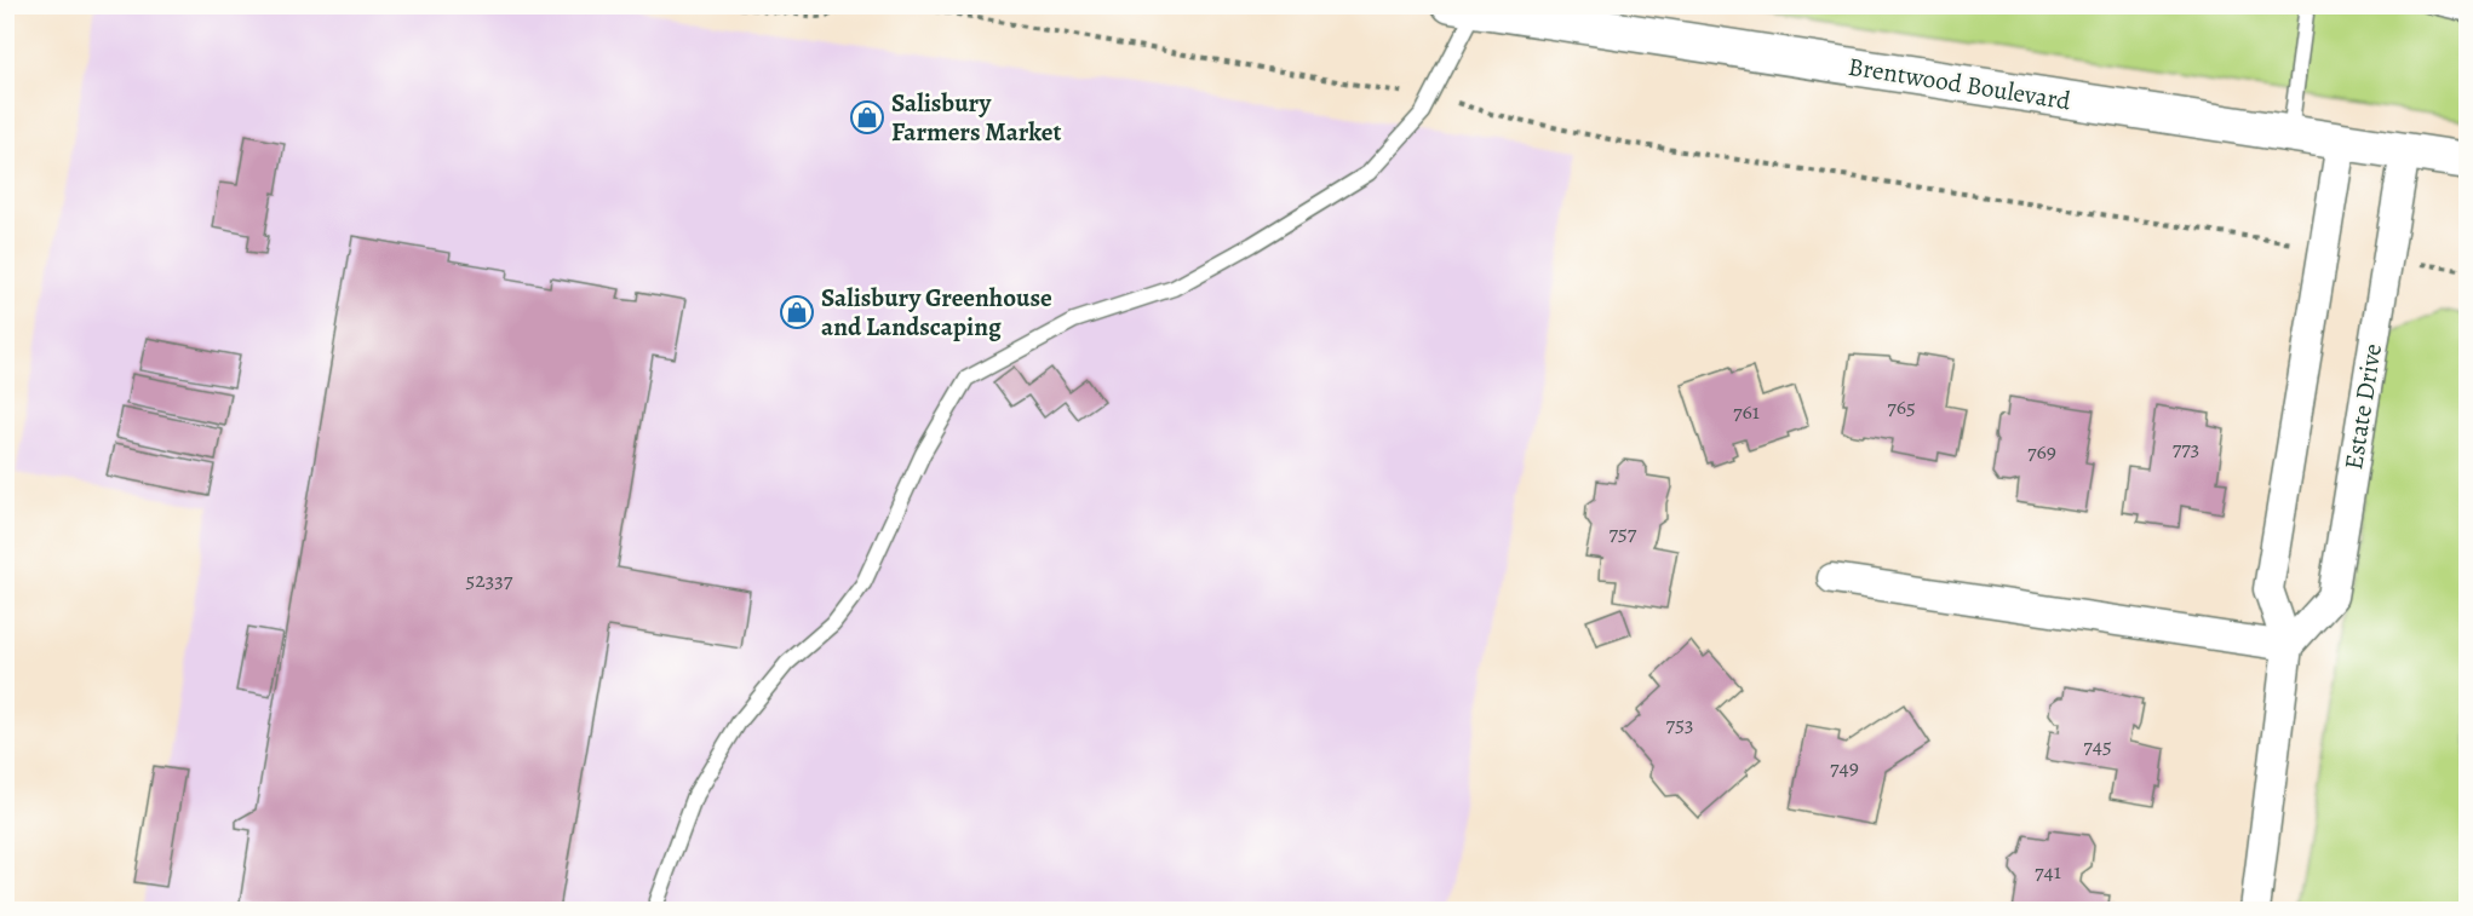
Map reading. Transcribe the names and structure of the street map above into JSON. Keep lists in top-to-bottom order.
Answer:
{
  "streets": {
    "street": ["Brentwood Boulevard", "Estate Drive"]
  },
  "crossings": [
    ["Brentwood Boulevard", "Estate Drive"]
  ],
  "places": {
    "shop": ["Salisbury Farmers Market", "Salisbury Greenhouse and Landscaping"]
  },
  "house_numbers": [
    "765",
    "761",
    "773",
    "769",
    "757",
    "52337",
    "753",
    "745",
    "749",
    "741"
  ]
}
